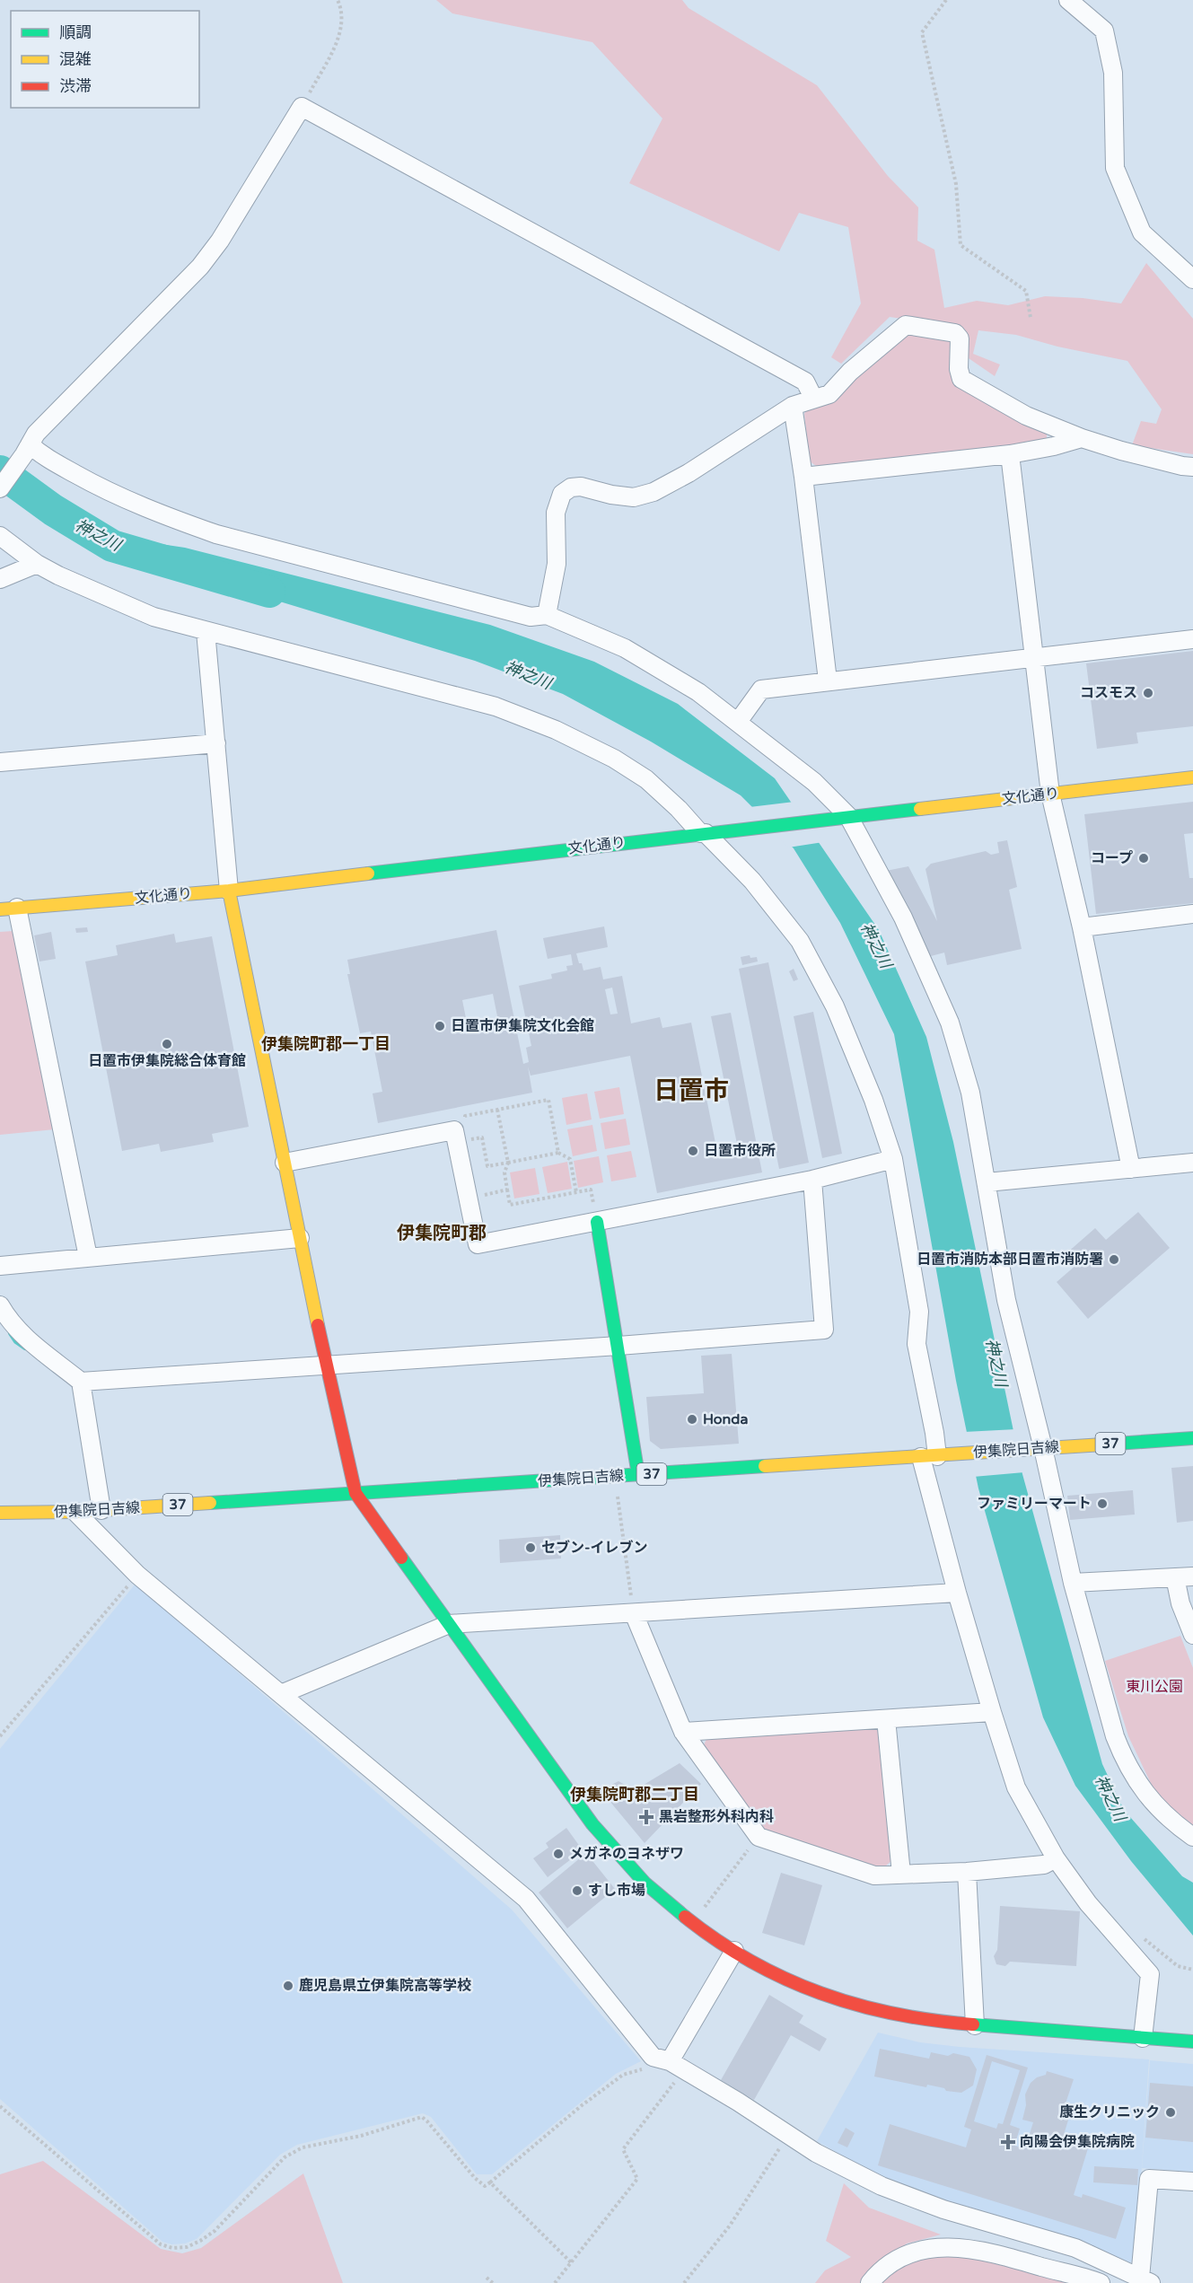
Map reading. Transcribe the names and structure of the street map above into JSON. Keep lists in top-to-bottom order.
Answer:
{
  "streets": {
    "street": ["文化通り", "37", "伊集院日吉線"]
  },
  "districts": [
    "伊集院町郡一丁目",
    "日置市",
    "伊集院町郡",
    "伊集院町郡二丁目"
  ],
  "water": ["神之川"],
  "parks": ["東川公園"],
  "places": {
    "other": [
      "コスモス",
      "コープ",
      "日置市伊集院文化会館",
      "日置市伊集院総合体育館",
      "日置市役所",
      "日置市消防本部日置市消防署",
      "Honda",
      "ファミリーマート",
      "セブン-イレブン",
      "メガネのヨネザワ",
      "すし市場",
      "鹿児島県立伊集院高等学校",
      "康⽣クリニック"
    ],
    "health": ["黒岩整形外科内科", "向陽会伊集院病院"]
  },
  "legend": ["順調", "混雑", "渋滞"]
}
